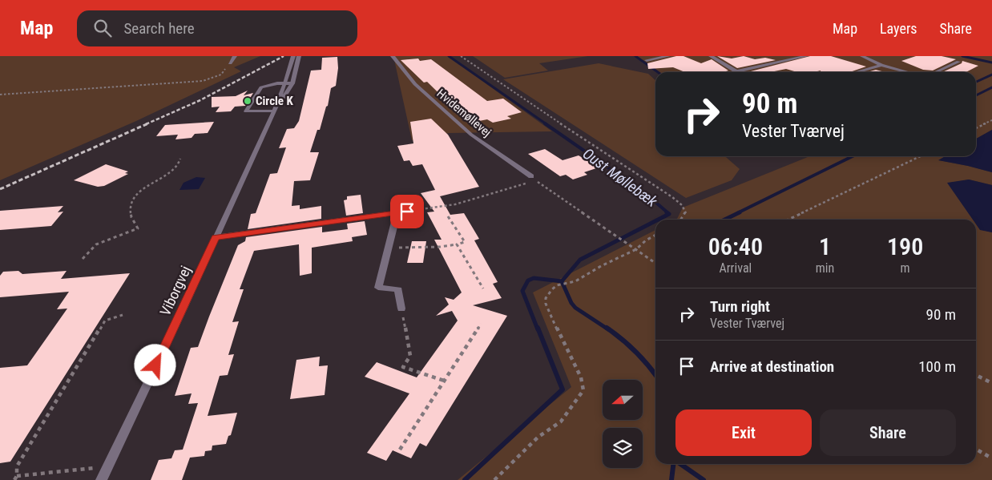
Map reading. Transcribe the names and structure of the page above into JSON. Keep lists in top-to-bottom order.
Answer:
{
  "streets": {
    "street": ["Hvidemøllevej", "Viborgvej"]
  },
  "water": ["Oust Møllebæk"],
  "places": ["Circle K"],
  "north": "left",
  "page": {
    "header": "Map",
    "search": "Search here",
    "nav": ["Map", "Layers", "Share"],
    "turn": ["90 m", "Vester Tværvej"],
    "eta": [
      "06:40",
      "Arrival",
      "1",
      "min",
      "190",
      "m"
    ],
    "list": [
      {
        "name": "Turn right",
        "note": "Vester Tværvej",
        "value": "90 m"
      },
      {
        "name": "Arrive at destination",
        "value": "100 m"
      }
    ],
    "buttons": ["Exit", "Share"]
  }
}
